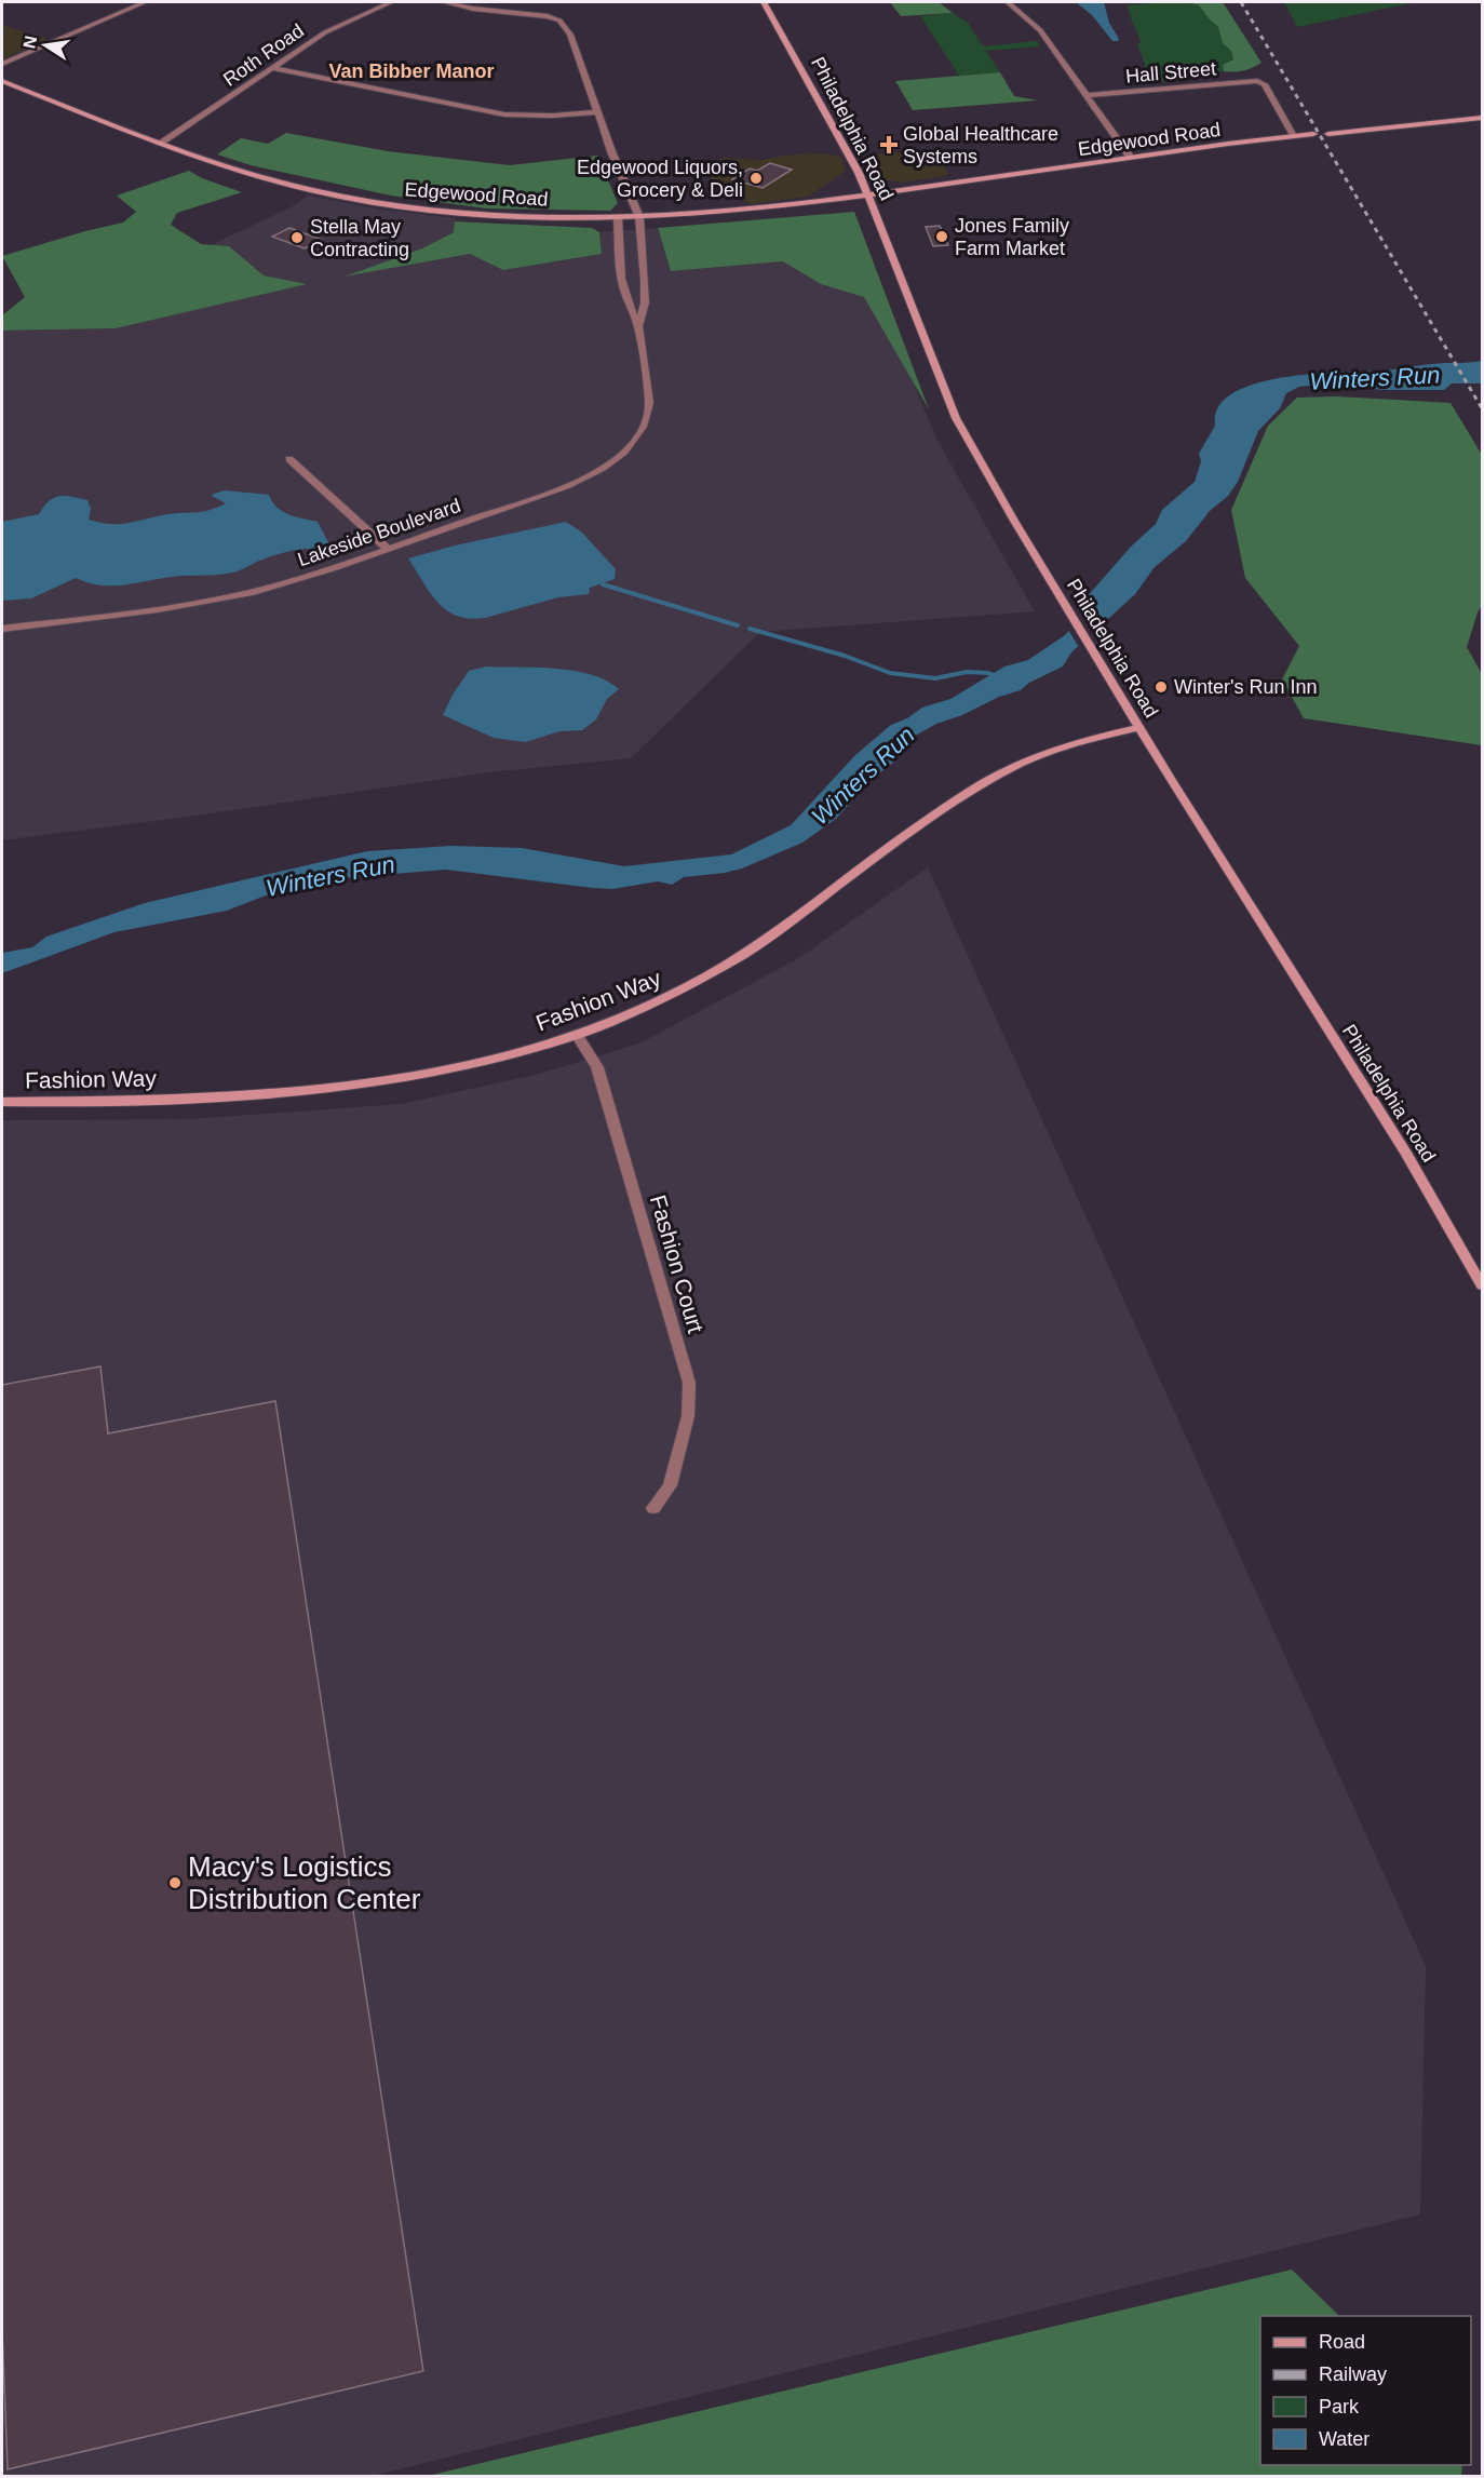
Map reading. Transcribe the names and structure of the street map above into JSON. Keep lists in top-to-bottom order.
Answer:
{
  "streets": {
    "street": [
      "Roth Road",
      "Hall Street",
      "Philadelphia Road",
      "Edgewood Road",
      "Lakeside Boulevard",
      "Fashion Way",
      "Fashion Court"
    ]
  },
  "crossings": [
    ["Roth Road", "Edgewood Road"],
    ["Hall Street", "Edgewood Road"],
    ["Philadelphia Road", "Edgewood Road"],
    ["Philadelphia Road", "Fashion Way"],
    ["Edgewood Road", "Lakeside Boulevard"],
    ["Fashion Way", "Fashion Court"]
  ],
  "districts": ["Van Bibber Manor"],
  "water": ["Winters Run"],
  "places": {
    "health": ["Global Healthcare Systems"],
    "other": [
      "Edgewood Liquors, Grocery & Deli",
      "Jones Family Farm Market",
      "Stella May Contracting",
      "Winter's Run Inn",
      "Macy's Logistics Distribution Center"
    ]
  },
  "legend": [
    "Road",
    "Railway",
    "Park",
    "Water"
  ],
  "north": "left"
}
